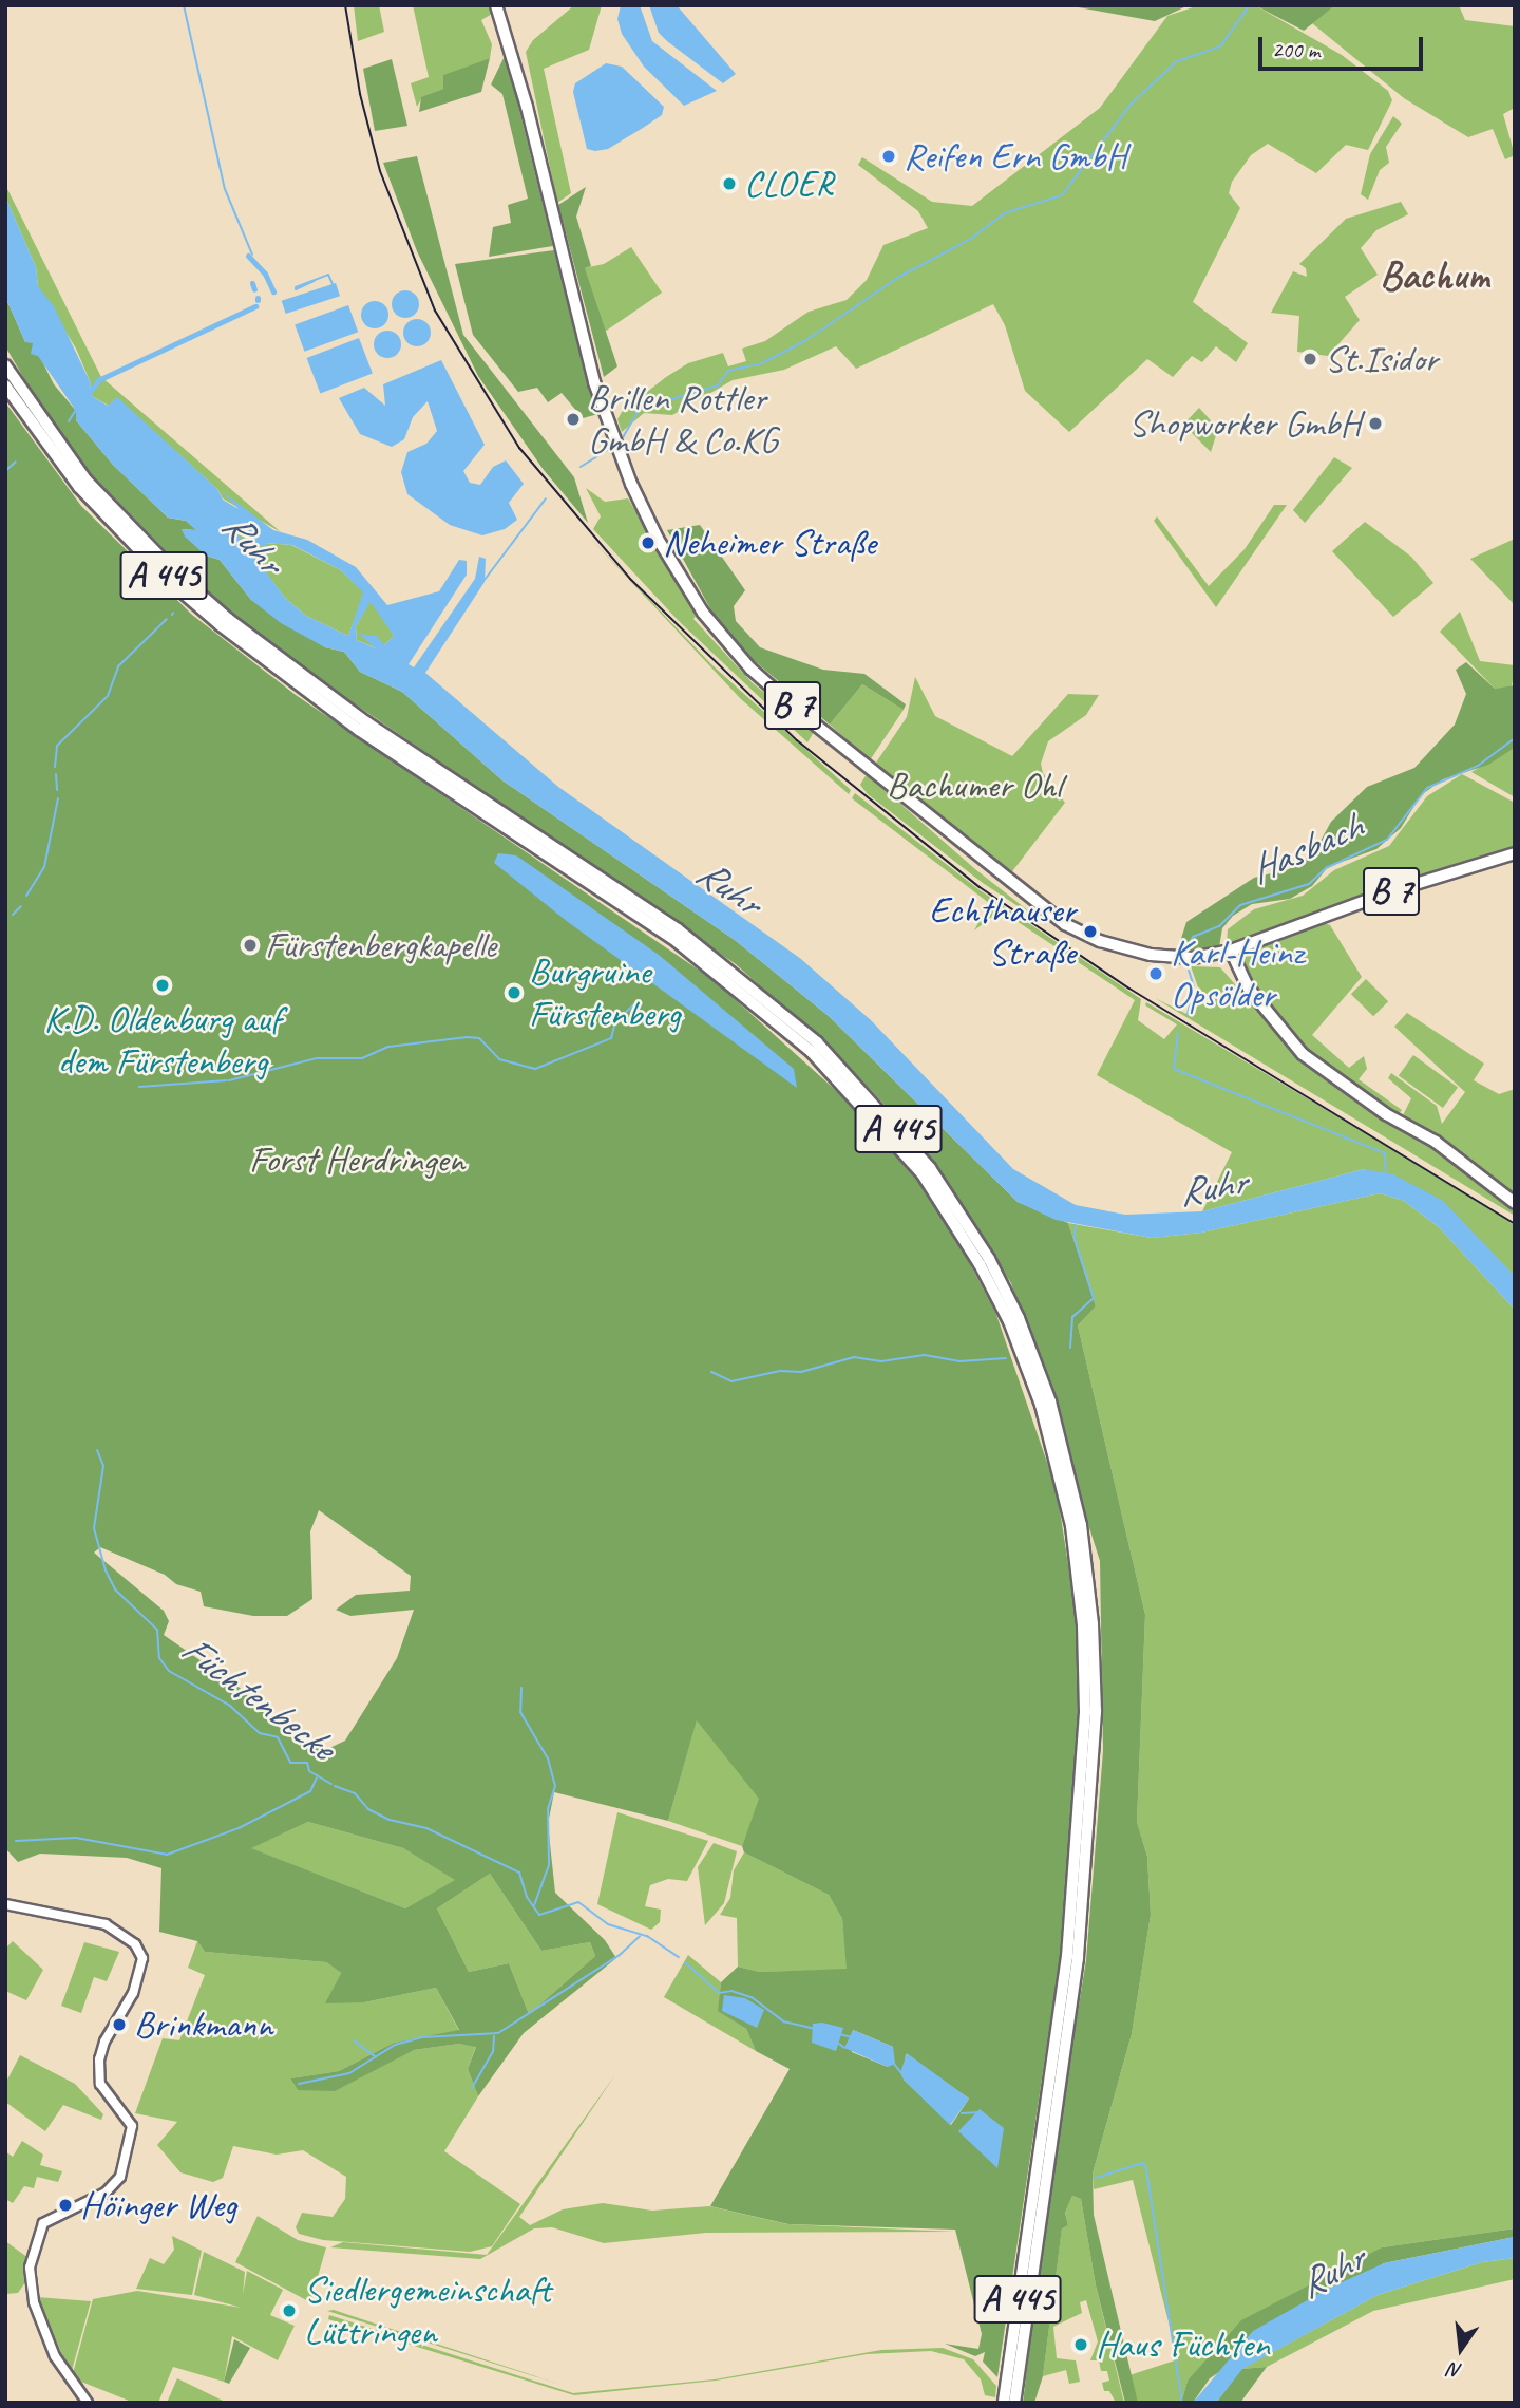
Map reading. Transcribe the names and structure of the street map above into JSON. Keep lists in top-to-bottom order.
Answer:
{
  "streets": {
    "highway": ["A 445"],
    "main road": ["B 7"]
  },
  "districts": ["Bachum"],
  "water": ["Ruhr", "Hasbach", "Füchtenbecke"],
  "parks": ["Bachumer Ohl", "Forst Herdringen"],
  "places": [
    "Reifen Ern GmbH",
    "CLOER",
    "St.Isidor",
    "Brillen Rottler GmbH & Co.KG",
    "Shopworker GmbH",
    "Neheimer Straße",
    "Echthauser Straße",
    "Fürstenbergkapelle",
    "Karl-Heinz Opsölder",
    "K.D. Oldenburg auf dem Fürstenberg",
    "Burgruine Fürstenberg",
    "Brinkmann",
    "Höinger Weg",
    "Siedlergemeinschaft Lüttringen",
    "Haus Füchten"
  ],
  "scale_bar": "200 m",
  "north": "bottom"
}
